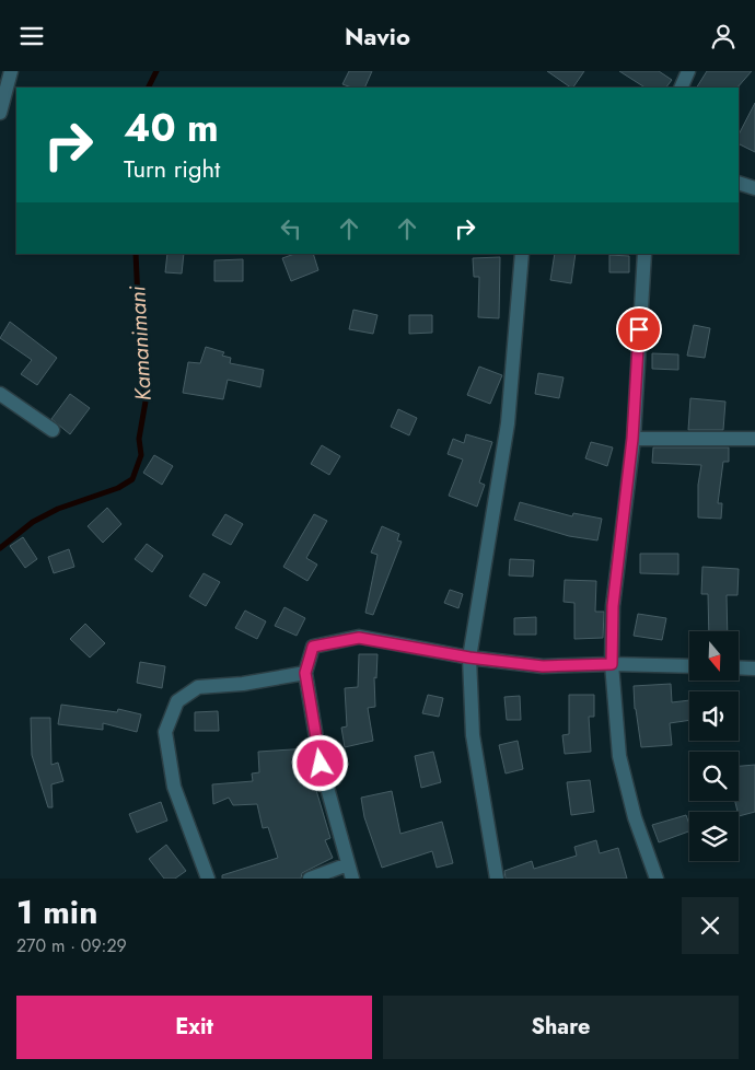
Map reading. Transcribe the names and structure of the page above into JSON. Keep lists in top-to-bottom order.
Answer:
{
  "water": ["Kamanimani"],
  "north": "bottom",
  "page": {
    "header": "Navio",
    "turn": ["40 m", "Turn right"],
    "heading": ["1 min", "270 m · 09:29"],
    "buttons": ["Exit", "Share"]
  }
}
